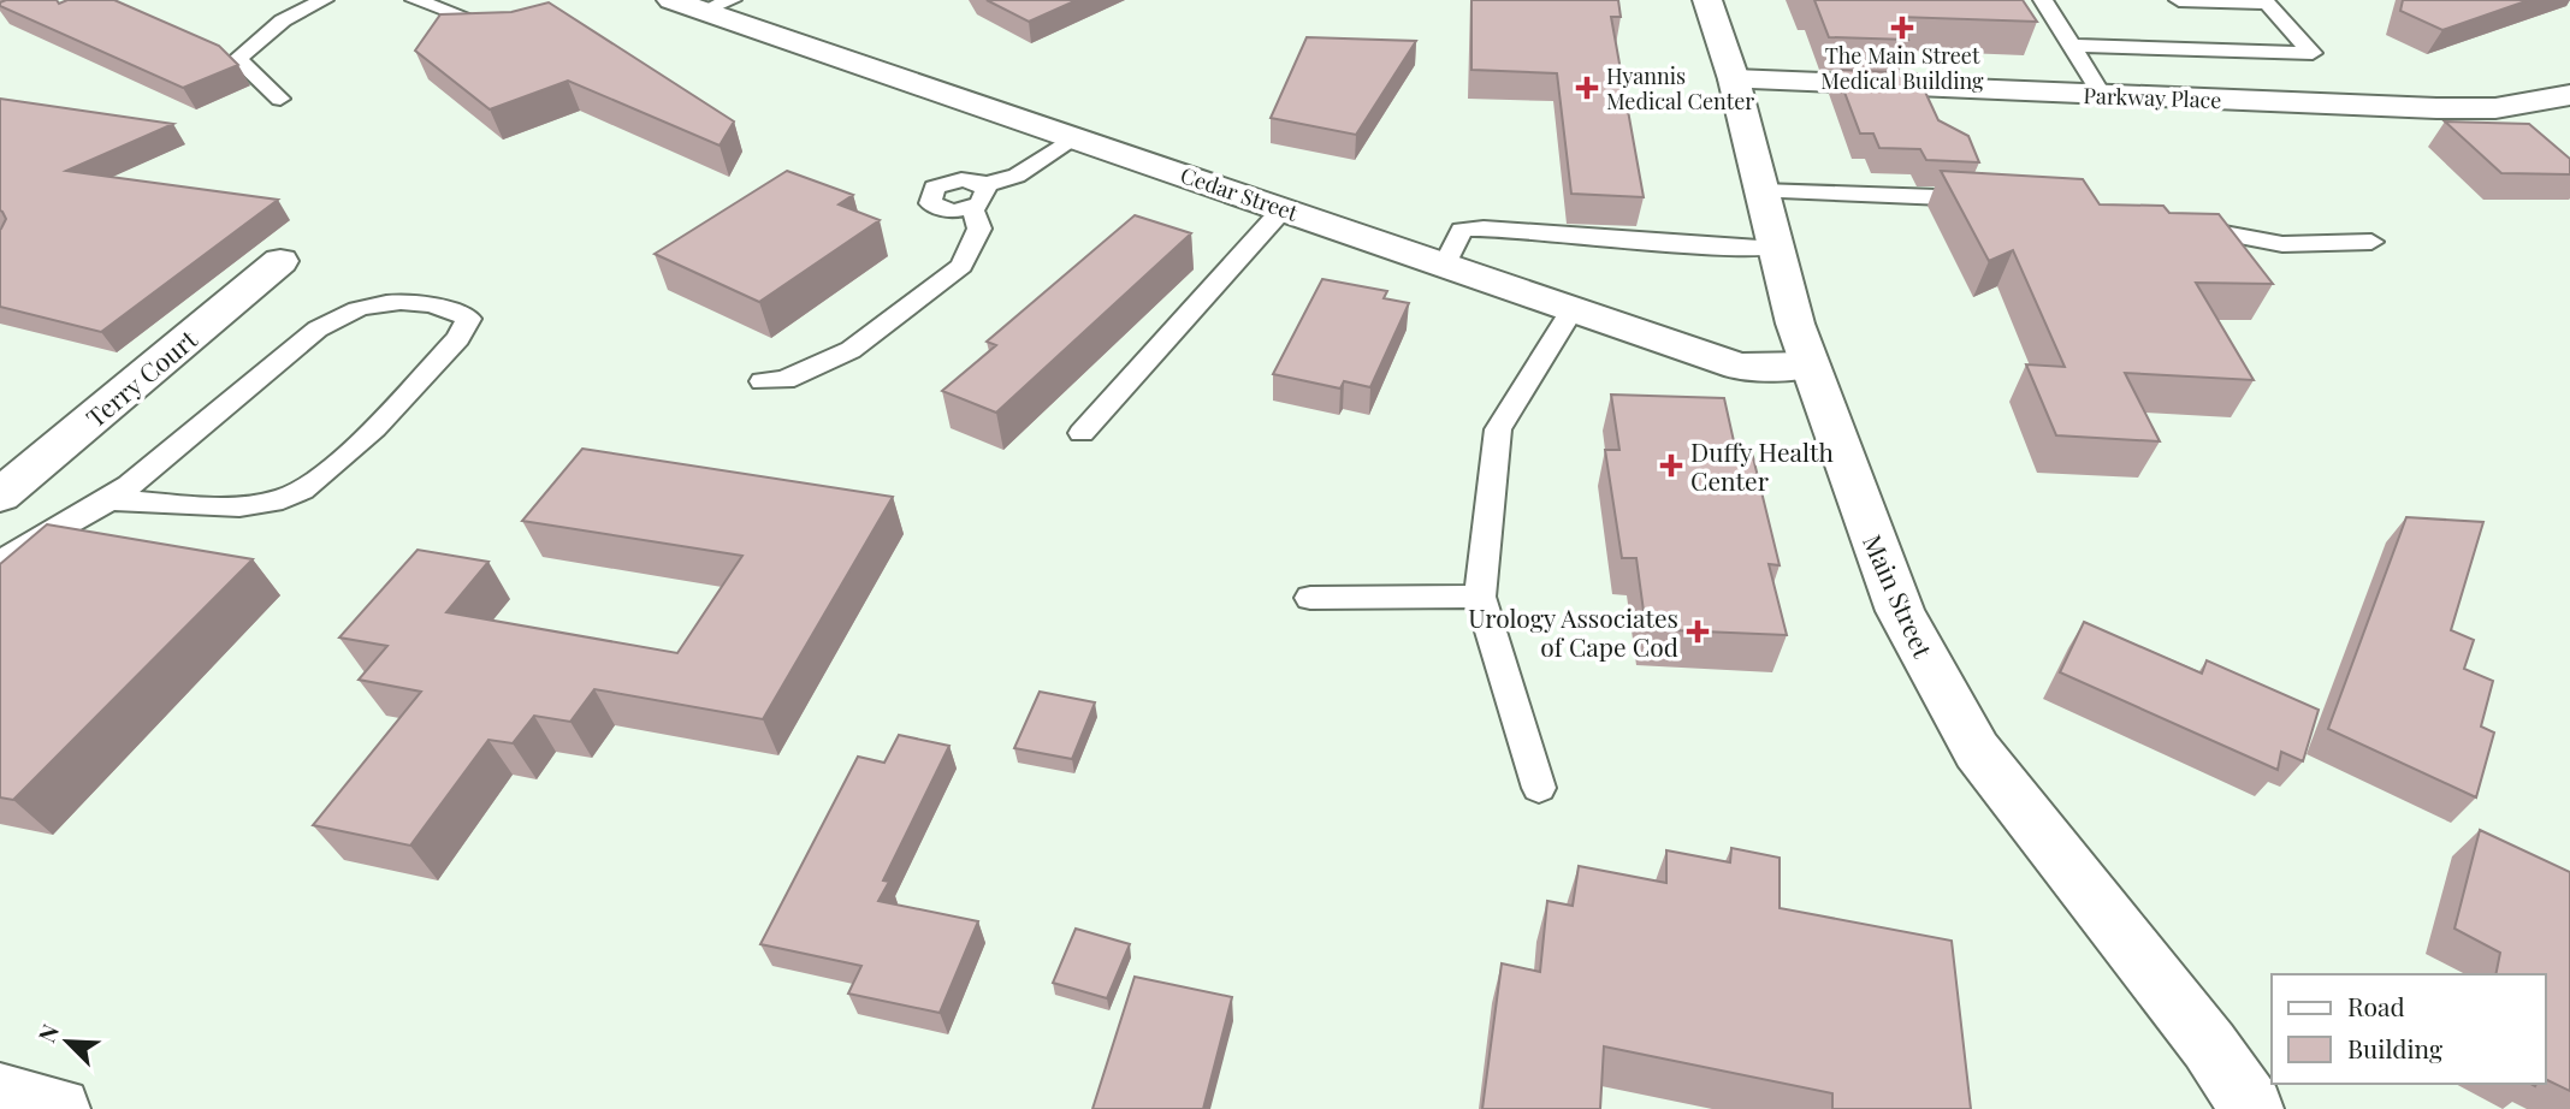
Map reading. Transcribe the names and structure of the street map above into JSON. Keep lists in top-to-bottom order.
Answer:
{
  "streets": {
    "street": [
      "Parkway Place",
      "Cedar Street",
      "Terry Court",
      "Main Street"
    ]
  },
  "crossings": [
    ["Parkway Place", "Main Street"],
    ["Cedar Street", "Main Street"]
  ],
  "places": {
    "health": [
      "The Main Street Medical Building",
      "Hyannis Medical Center",
      "Duffy Health Center",
      "Urology Associates of Cape Cod"
    ]
  },
  "legend": ["Road", "Building"],
  "north": "top left"
}
